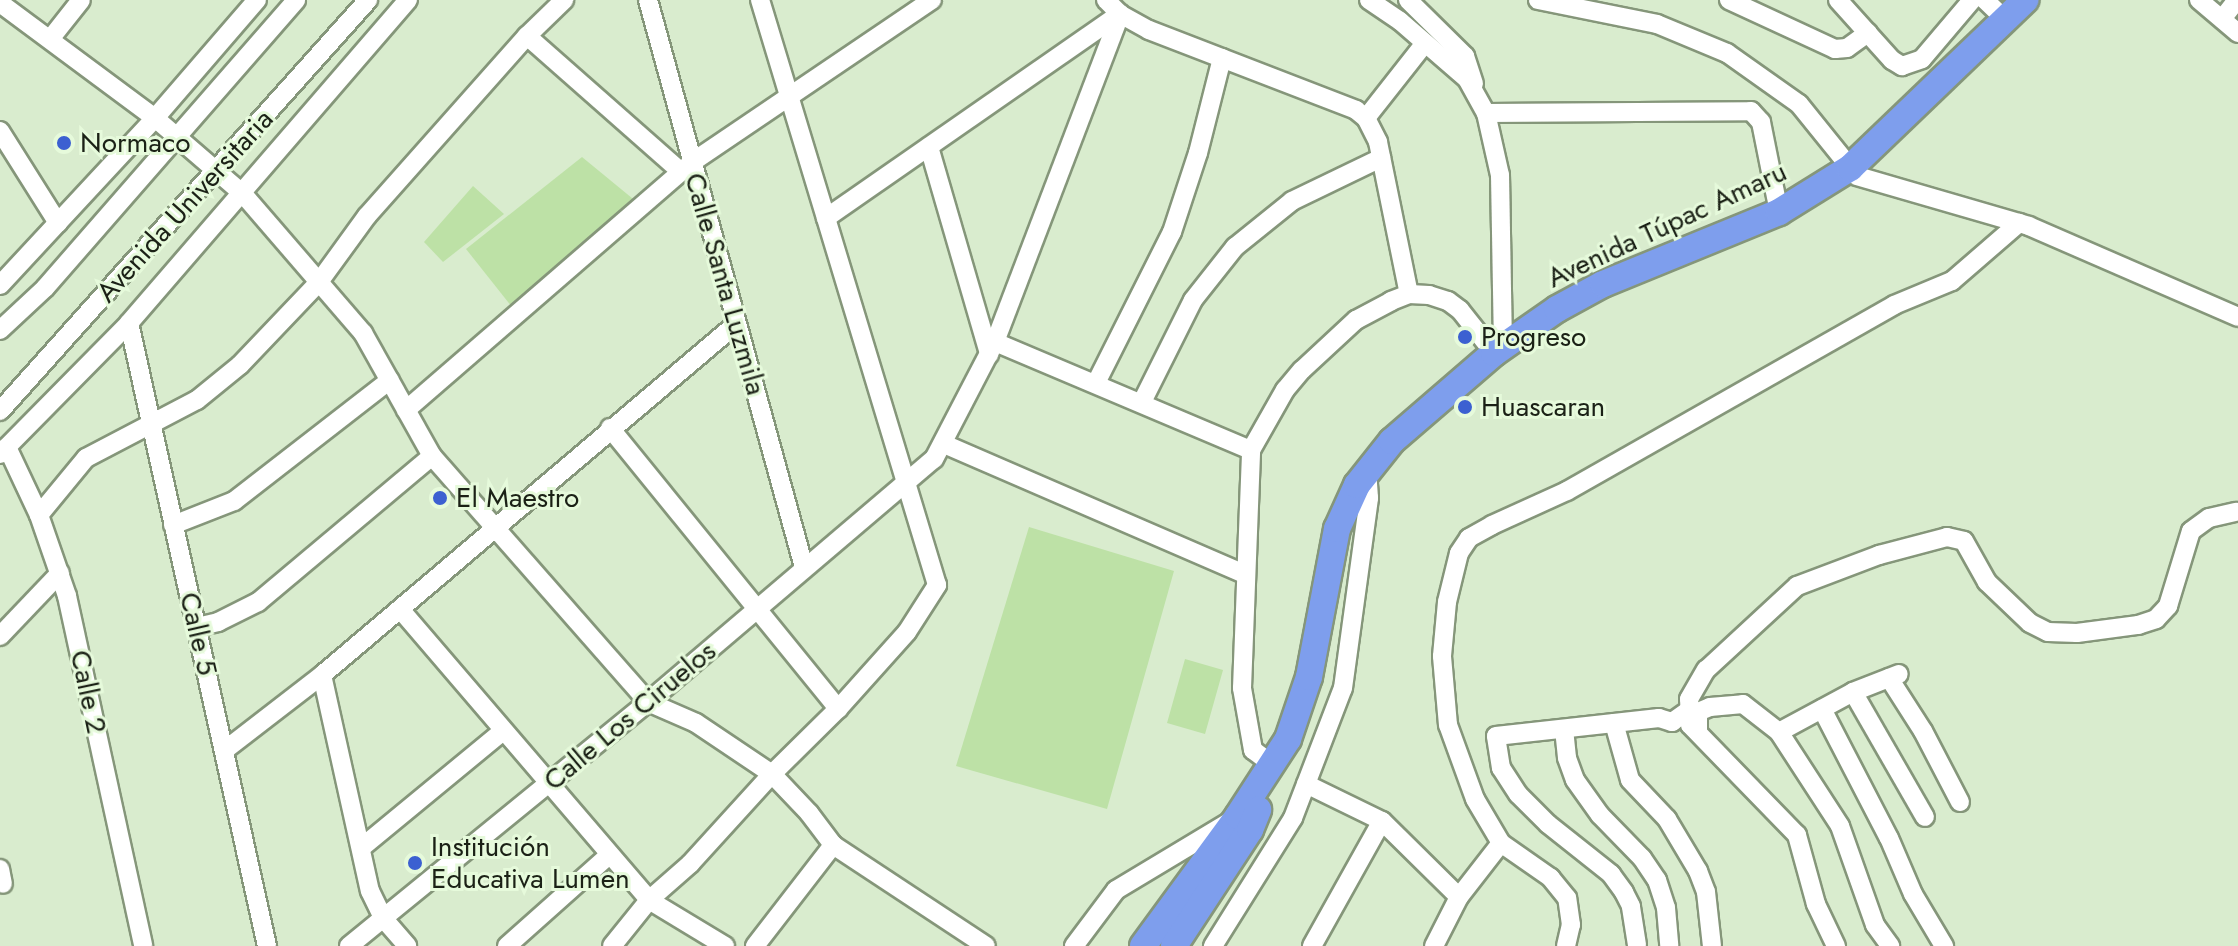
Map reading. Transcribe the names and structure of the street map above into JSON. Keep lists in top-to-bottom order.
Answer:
{
  "streets": {
    "highway": ["Avenida Túpac Amaru"],
    "street": [
      "Avenida Universitaria",
      "Calle Santa Luzmila",
      "Calle 5",
      "Calle 2",
      "Calle Los Ciruelos"
    ]
  },
  "crossings": [
    ["Calle Santa Luzmila", "Calle Los Ciruelos"]
  ],
  "places": [
    "Normaco",
    "Progreso",
    "Huascaran",
    "El Maestro",
    "Institución Educativa Lumen"
  ]
}
